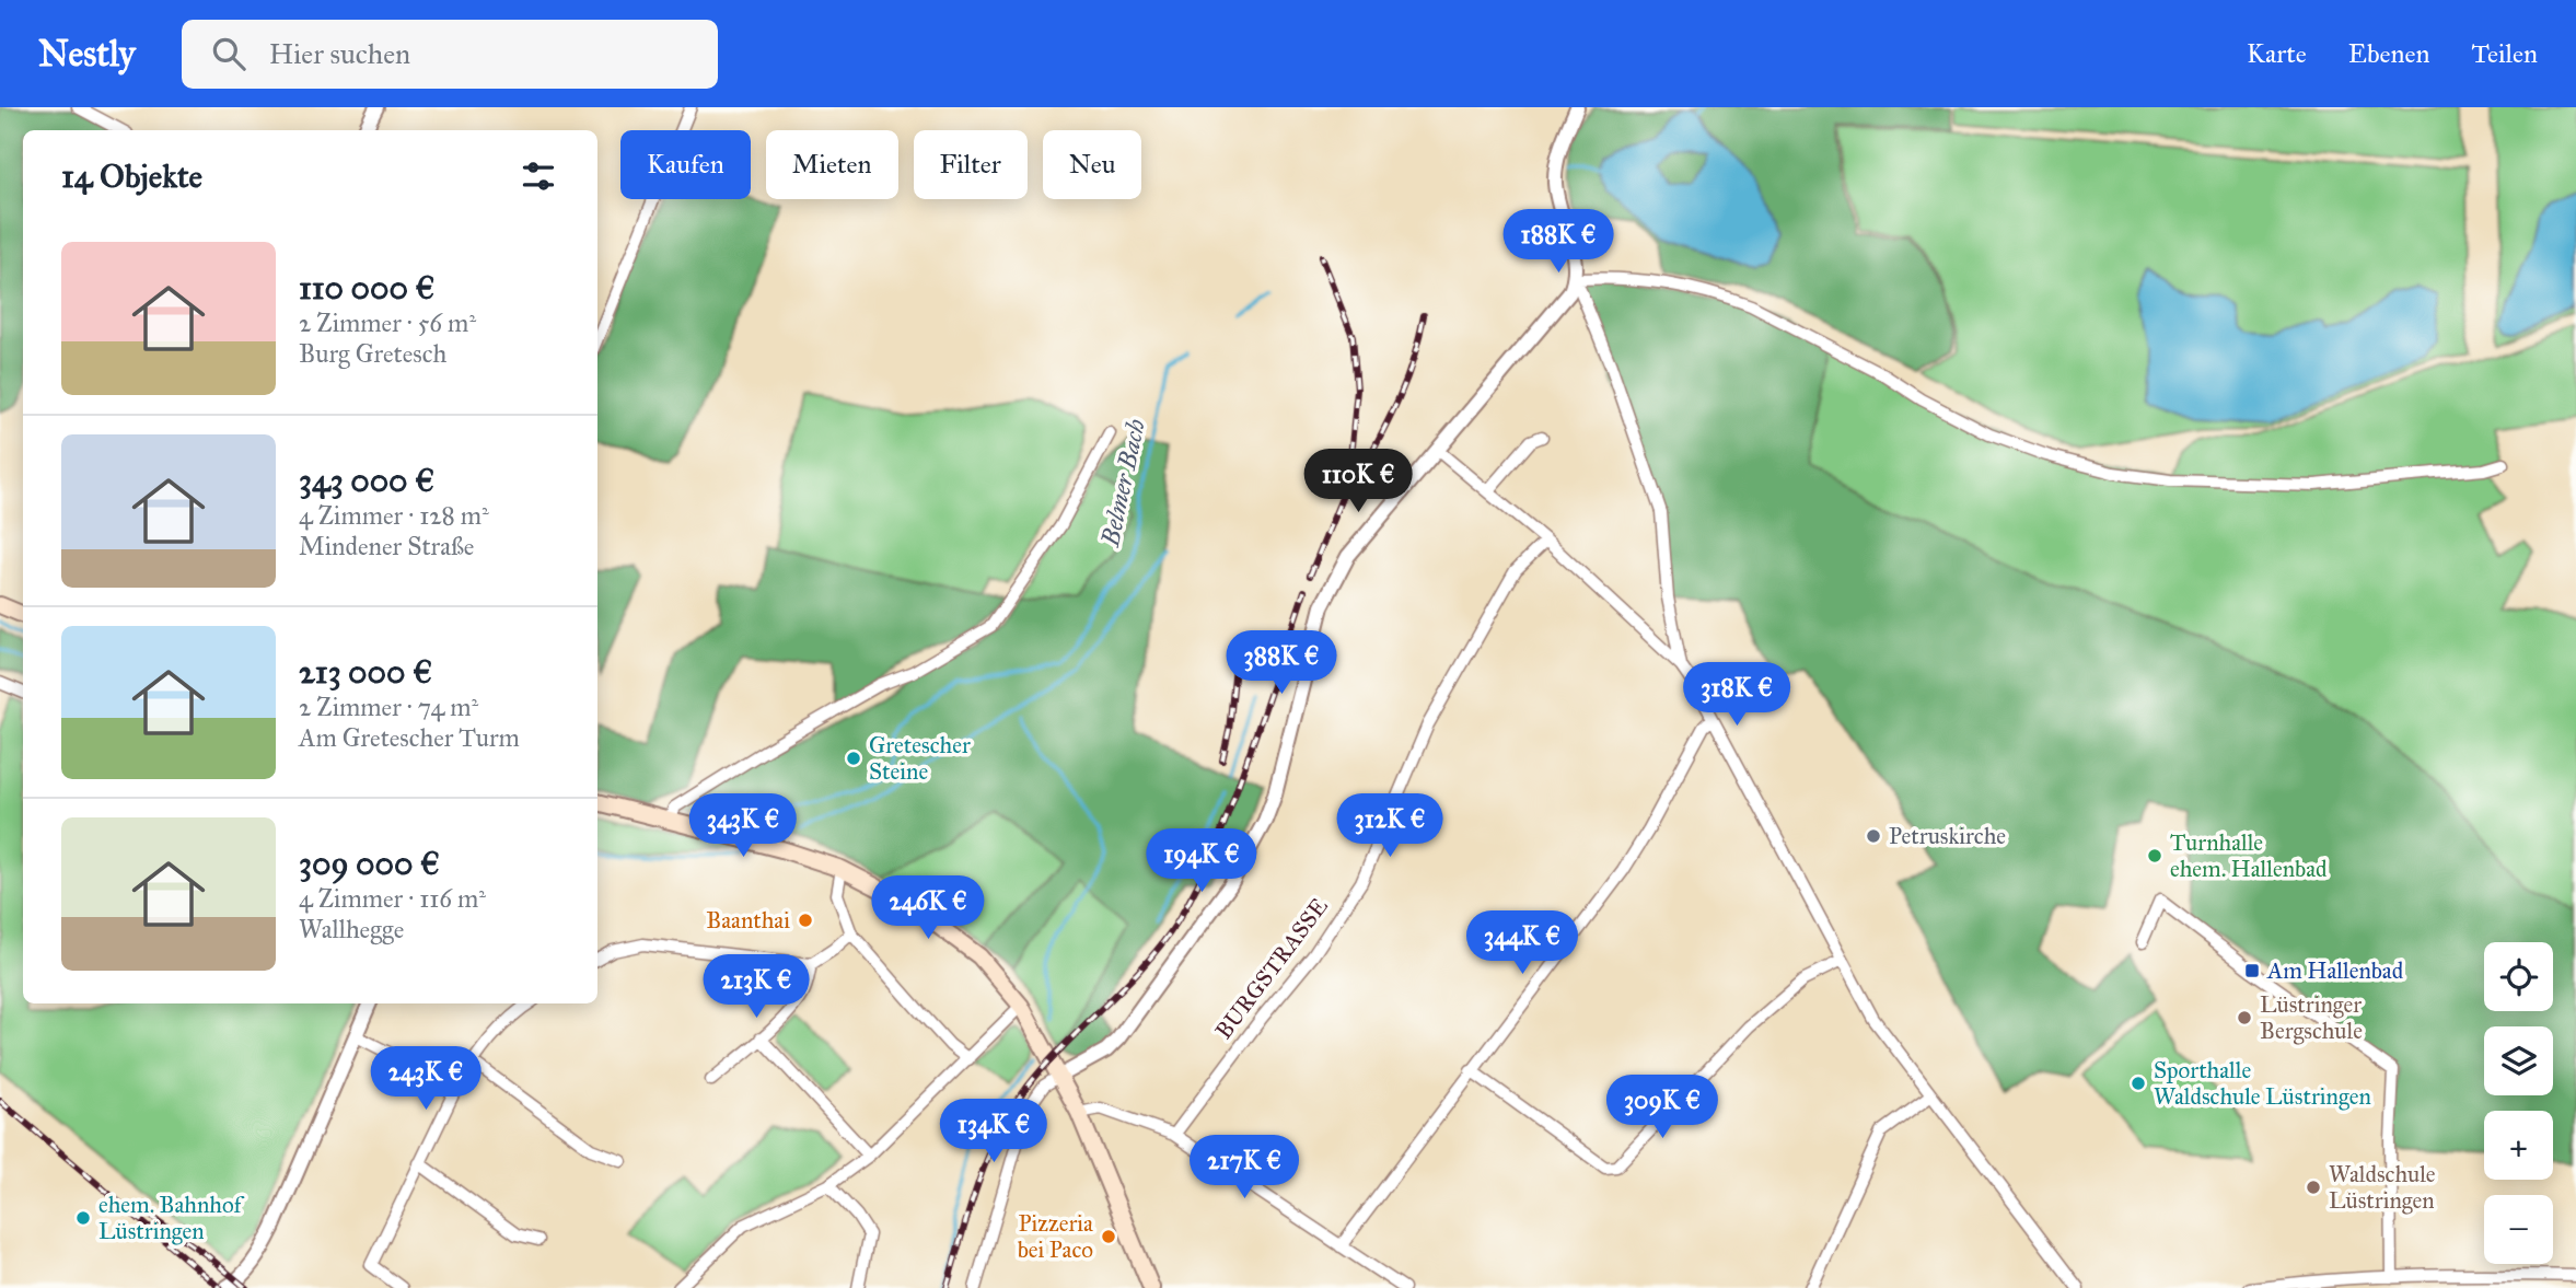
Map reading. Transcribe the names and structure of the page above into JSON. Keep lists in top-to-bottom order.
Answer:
{
  "streets": {
    "street": ["BURGSTRASSE"]
  },
  "water": ["Belmer Bach"],
  "places": {
    "other": [
      "Gretescher Steine",
      "Petruskirche",
      "Turnhalle ehem. Hallenbad",
      "Baanthai",
      "Lüstringer Bergschule",
      "Sporthalle Waldschule Lüstringen",
      "Waldschule Lüstringen",
      "ehem. Bahnhof Lüstringen",
      "Pizzeria bei Paco"
    ],
    "transit": ["Am Hallenbad"]
  },
  "page": {
    "header": "Nestly",
    "search": "Hier suchen",
    "nav": ["Karte", "Ebenen", "Teilen"],
    "chip": [
      "Kaufen",
      "Mieten",
      "Filter",
      "Neu"
    ],
    "heading": "14 Objekte",
    "price": [
      "188K €",
      "110K €",
      "388K €",
      "318K €",
      "343K €",
      "312K €",
      "194K €",
      "246K €",
      "344K €",
      "213K €",
      "243K €",
      "309K €",
      "134K €",
      "217K €"
    ],
    "list": [
      {
        "name": "110 000 €",
        "note": "2 Zimmer · 56 m² · Burg Gretesch"
      },
      {
        "name": "343 000 €",
        "note": "4 Zimmer · 128 m² · Mindener Straße"
      },
      {
        "name": "213 000 €",
        "note": "2 Zimmer · 74 m² · Am Gretescher Turm"
      },
      {
        "name": "309 000 €",
        "note": "4 Zimmer · 116 m² · Wallhegge"
      }
    ],
    "map_buttons": ["+", "−"]
  }
}
